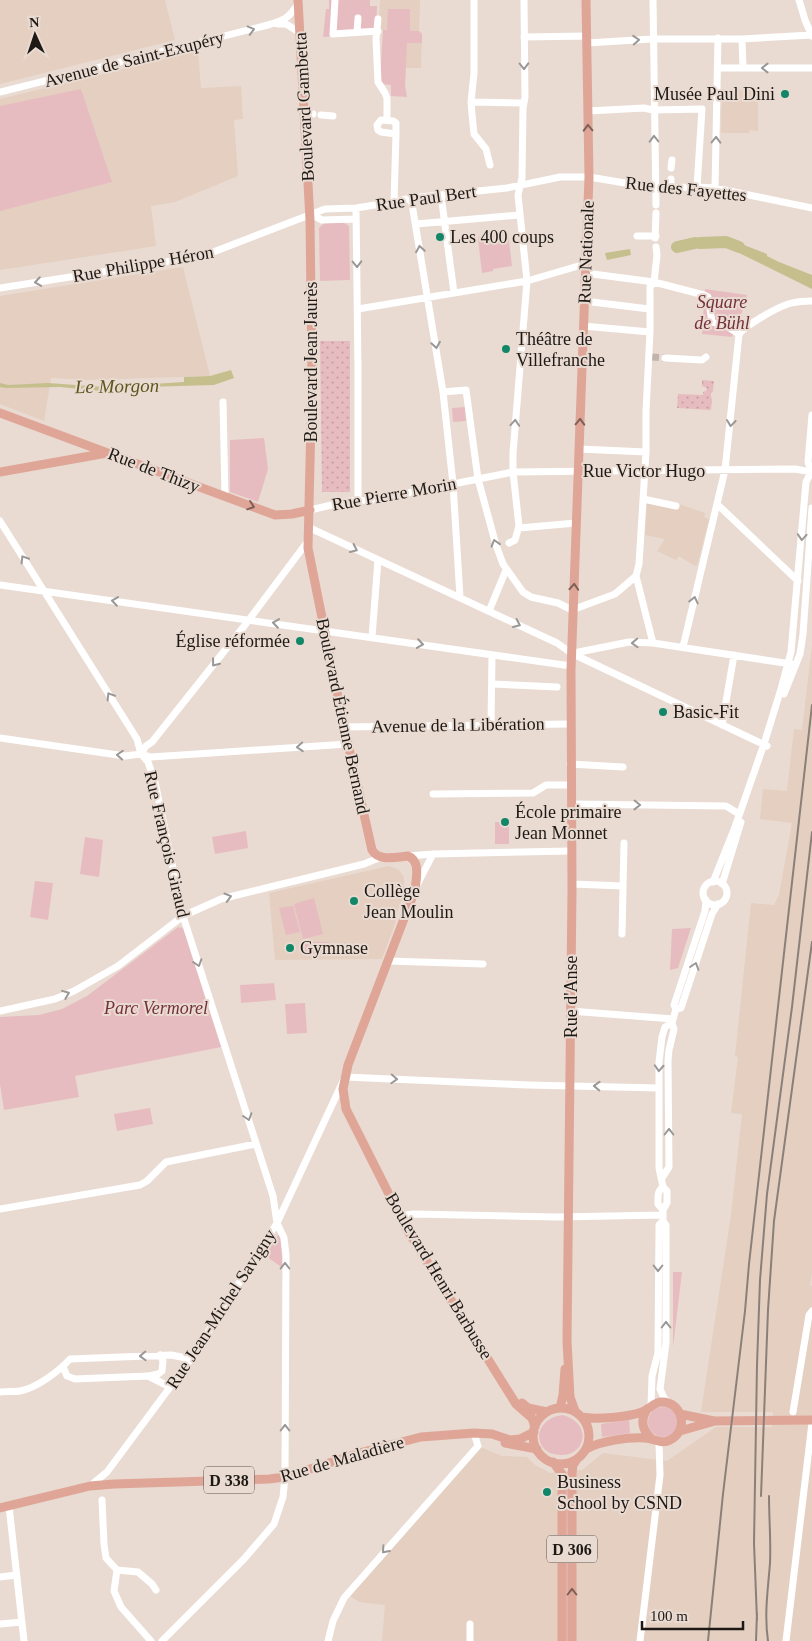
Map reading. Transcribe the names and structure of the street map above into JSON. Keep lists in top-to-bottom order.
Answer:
{
  "streets": {
    "main road": [
      "Boulevard Gambetta",
      "Rue Nationale",
      "Boulevard Jean Jaurès",
      "Rue de Thizy",
      "Boulevard Étienne Bernand",
      "Rue d'Anse",
      "Boulevard Henri Barbusse",
      "Rue Jean-Michel Savigny",
      "Rue de Maladière",
      "D 338",
      "D 306"
    ],
    "street": [
      "Avenue de Saint-Exupéry",
      "Rue des Fayettes",
      "Rue Paul Bert",
      "Rue Philippe Héron",
      "Rue Victor Hugo",
      "Rue Pierre Morin",
      "Avenue de la Libération",
      "Rue François Giraud"
    ]
  },
  "crossings": [
    ["Avenue de Saint-Exupéry", "Boulevard Gambetta"],
    ["Boulevard Gambetta", "Rue Paul Bert"],
    ["Boulevard Gambetta", "Rue Philippe Héron"],
    ["Boulevard Gambetta", "Boulevard Jean Jaurès"],
    ["Rue des Fayettes", "Rue Paul Bert"],
    ["Rue des Fayettes", "Rue Nationale"],
    ["Rue Paul Bert", "Rue Nationale"],
    ["Rue Paul Bert", "Rue Philippe Héron"],
    ["Rue Paul Bert", "Boulevard Jean Jaurès"],
    ["Rue Nationale", "Rue Victor Hugo"],
    ["Rue Nationale", "Rue d'Anse"],
    ["Rue Philippe Héron", "Boulevard Jean Jaurès"],
    ["Boulevard Jean Jaurès", "Rue de Thizy"],
    ["Boulevard Jean Jaurès", "Rue Pierre Morin"],
    ["Rue de Thizy", "Rue Pierre Morin"],
    ["Rue Victor Hugo", "Rue Pierre Morin"],
    ["Boulevard Étienne Bernand", "Avenue de la Libération"],
    ["Avenue de la Libération", "Rue d'Anse"],
    ["Rue François Giraud", "Rue Jean-Michel Savigny"],
    ["Rue François Giraud", "Rue de Maladière"],
    ["Rue d'Anse", "Boulevard Henri Barbusse"],
    ["Rue d'Anse", "Rue de Maladière"],
    ["Rue d'Anse", "D 306"],
    ["Boulevard Henri Barbusse", "Rue Jean-Michel Savigny"],
    ["Boulevard Henri Barbusse", "Rue de Maladière"],
    ["Boulevard Henri Barbusse", "D 306"],
    ["Rue Jean-Michel Savigny", "Rue de Maladière"],
    ["Rue Jean-Michel Savigny", "D 338"],
    ["Rue de Maladière", "D 338"],
    ["Rue de Maladière", "D 306"]
  ],
  "one_way": ["Avenue de Saint-Exupéry", "Rue Nationale", "Rue Philippe Héron"],
  "water": ["Le Morgon"],
  "parks": ["Square de Bühl", "Parc Vermorel"],
  "places": [
    "Musée Paul Dini",
    "Les 400 coups",
    "Théâtre de Villefranche",
    "Église réformée",
    "Basic-Fit",
    "École primaire Jean Monnet",
    "Collège Jean Moulin",
    "Gymnase",
    "Business School by CSND"
  ],
  "scale_bar": "100 m",
  "north": "top"
}
